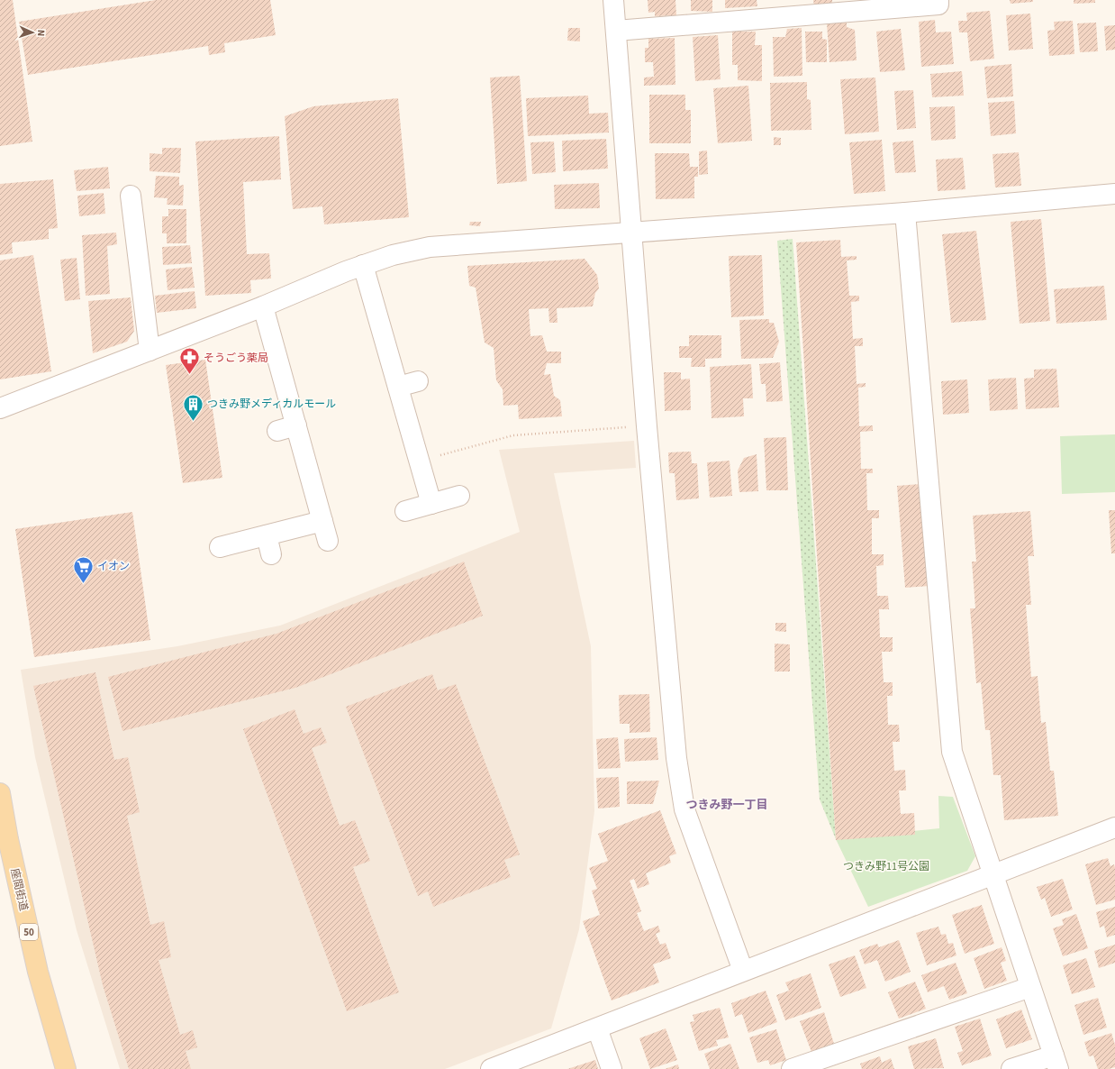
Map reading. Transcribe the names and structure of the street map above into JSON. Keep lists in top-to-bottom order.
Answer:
{
  "streets": {
    "main road": ["座間街道", "50"]
  },
  "districts": ["つきみ野一丁目"],
  "parks": ["つきみ野11号公園"],
  "places": {
    "pharmacy": ["そうごう薬局"],
    "building": ["つきみ野メディカルモール"],
    "supermarket": ["イオン"]
  },
  "north": "right"
}
